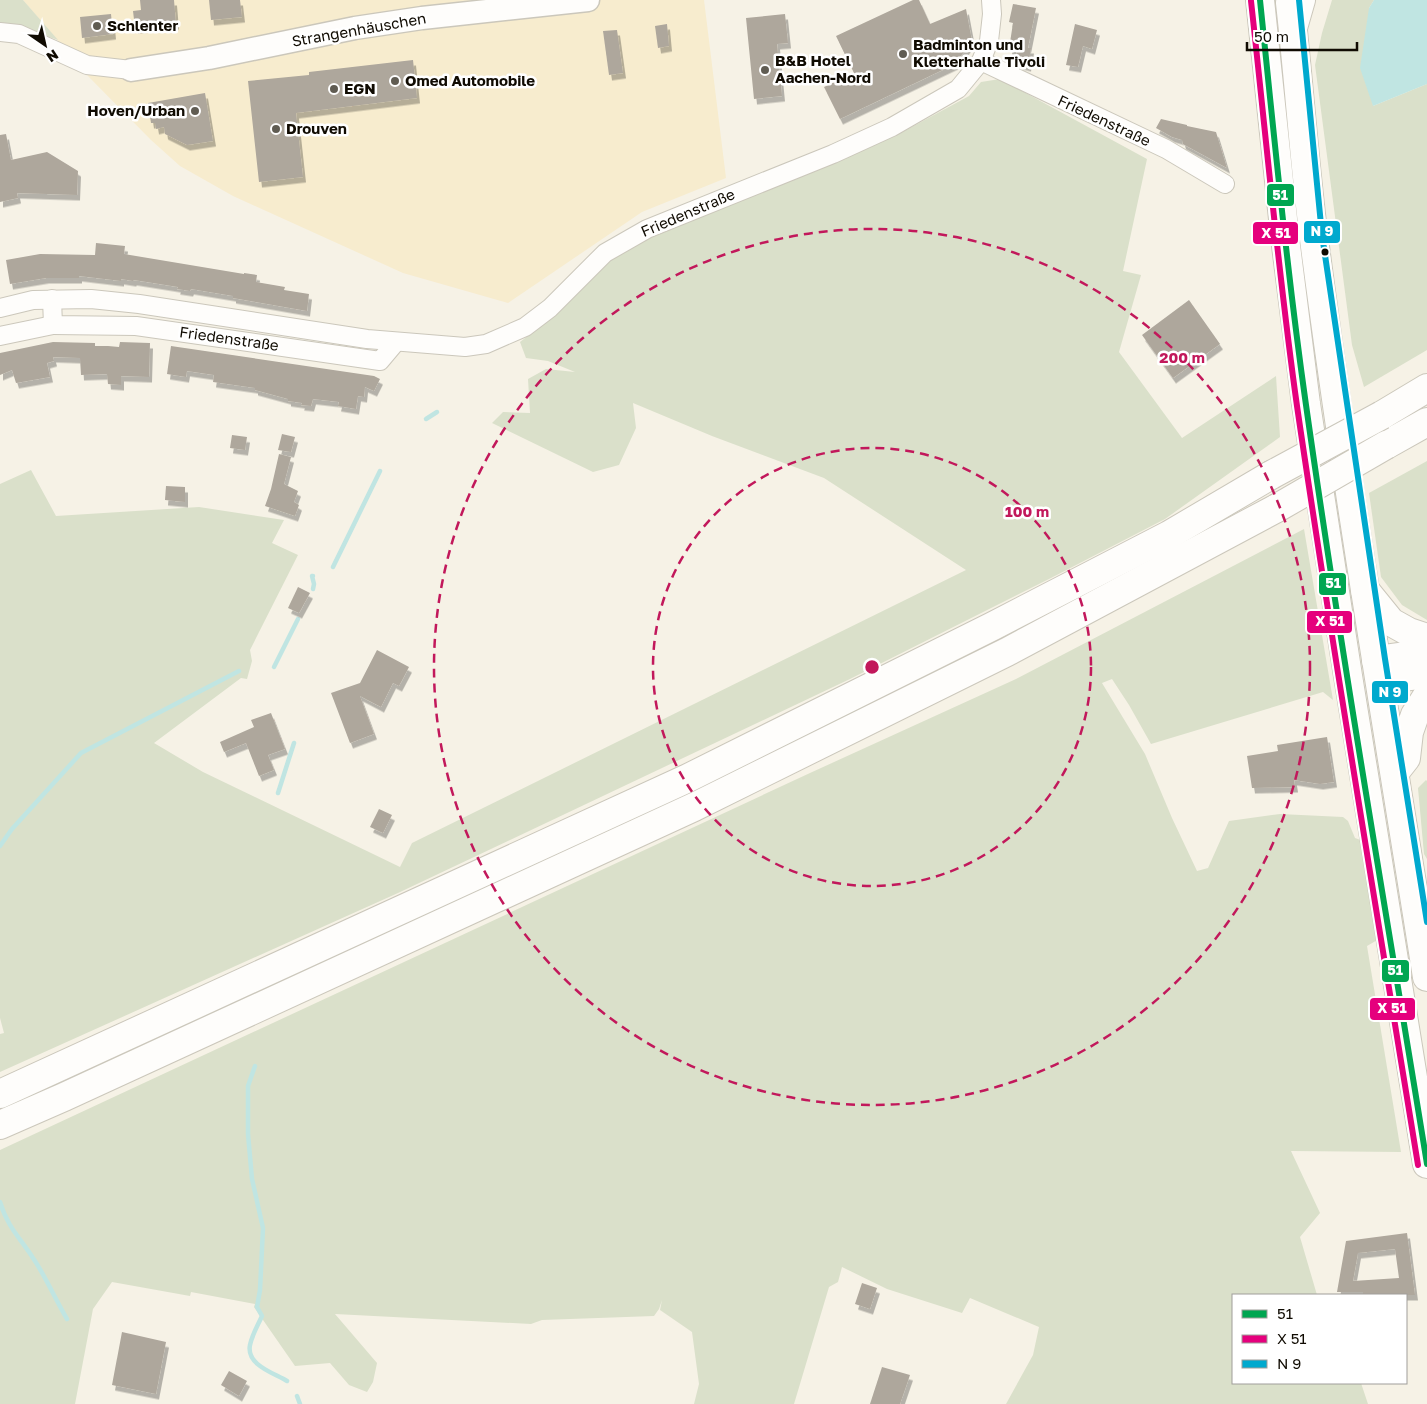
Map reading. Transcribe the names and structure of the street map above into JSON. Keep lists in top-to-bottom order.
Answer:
{
  "streets": {
    "street": ["Strangenhäuschen", "Friedenstraße"]
  },
  "places": [
    "Schlenter",
    "Badminton und Kletterhalle Tivoli",
    "B&B Hotel Aachen-Nord",
    "Omed Automobile",
    "EGN",
    "Hoven/Urban",
    "Drouven"
  ],
  "lines": ["transit line 51"],
  "legend": ["51", "X 51", "N 9"],
  "scale_bar": "50 m",
  "north": "bottom right",
  "rings": ["200 m", "100 m"]
}
